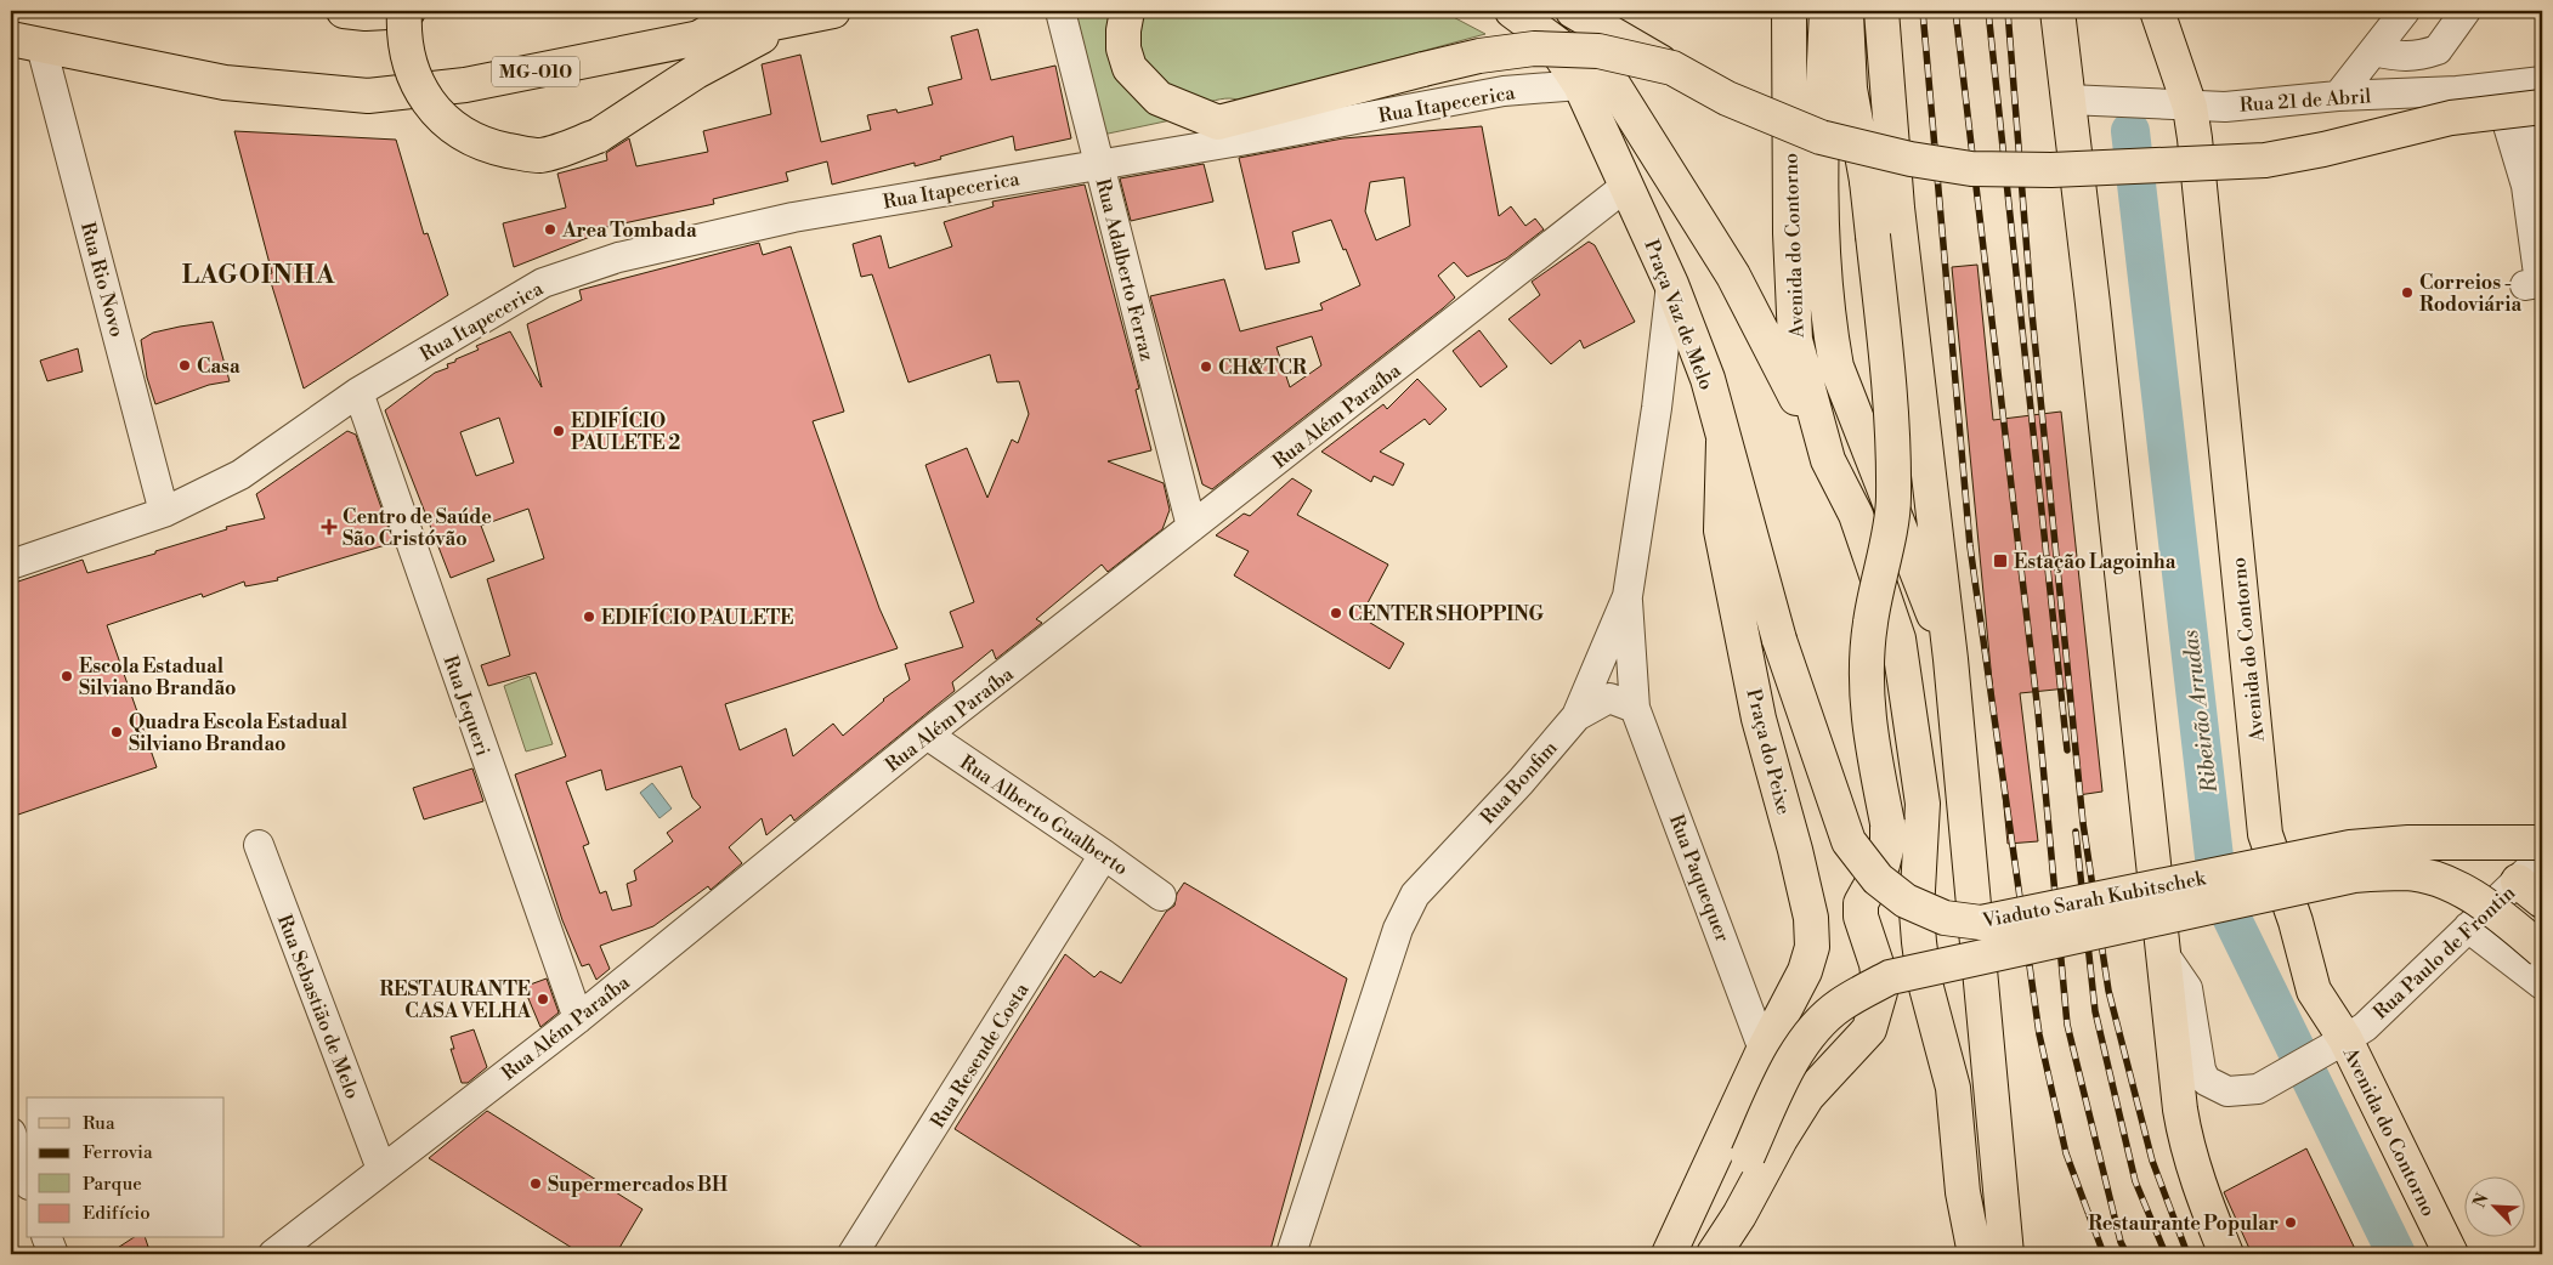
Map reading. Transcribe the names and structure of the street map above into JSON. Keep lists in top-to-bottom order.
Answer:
{
  "streets": {
    "main road": [
      "MG-010",
      "Avenida do Contorno",
      "Praça Vaz de Melo",
      "Praça do Peixe",
      "Viaduto Sarah Kubitschek"
    ],
    "street": [
      "Rua 21 de Abril",
      "Rua Itapecerica",
      "Rua Adalberto Ferraz",
      "Rua Rio Novo",
      "Rua Além Paraíba",
      "Rua Jequeri",
      "Rua Bonfim",
      "Rua Alberto Gualberto",
      "Rua Paquequer",
      "Rua Paulo de Frontin",
      "Rua Sebastião de Melo",
      "Rua Resende Costa"
    ]
  },
  "crossings": [
    ["MG-010", "Rua Rio Novo"],
    ["Rua 21 de Abril", "Avenida do Contorno"],
    ["Rua Itapecerica", "Rua Adalberto Ferraz"],
    ["Rua Itapecerica", "Rua Rio Novo"],
    ["Rua Itapecerica", "Praça Vaz de Melo"],
    ["Rua Itapecerica", "Rua Jequeri"],
    ["Avenida do Contorno", "Rua Paulo de Frontin"],
    ["Rua Adalberto Ferraz", "Rua Além Paraíba"],
    ["Praça Vaz de Melo", "Rua Além Paraíba"],
    ["Praça Vaz de Melo", "Praça do Peixe"],
    ["Praça Vaz de Melo", "Rua Bonfim"],
    ["Praça Vaz de Melo", "Viaduto Sarah Kubitschek"],
    ["Rua Além Paraíba", "Rua Jequeri"],
    ["Rua Além Paraíba", "Rua Alberto Gualberto"],
    ["Rua Além Paraíba", "Rua Sebastião de Melo"],
    ["Praça do Peixe", "Rua Paquequer"],
    ["Rua Bonfim", "Rua Paquequer"],
    ["Rua Alberto Gualberto", "Rua Resende Costa"],
    ["Viaduto Sarah Kubitschek", "Rua Paulo de Frontin"]
  ],
  "districts": ["LAGOINHA"],
  "water": ["Ribeirão Arrudas"],
  "places": {
    "other": [
      "Area Tombada",
      "Correios - Rodoviária",
      "Casa",
      "CH&TCR",
      "EDIFÍCIO PAULETE 2",
      "CENTER SHOPPING",
      "EDIFÍCIO PAULETE",
      "Escola Estadual Silviano Brandão",
      "Quadra Escola Estadual Silviano Brandao",
      "RESTAURANTE CASA VELHA",
      "Supermercados BH",
      "Restaurante Popular"
    ],
    "health": ["Centro de Saúde São Cristóvão"],
    "transit": ["Estação Lagoinha"]
  },
  "legend": [
    "Rua",
    "Ferrovia",
    "Parque",
    "Edifício"
  ],
  "north": "top left"
}
